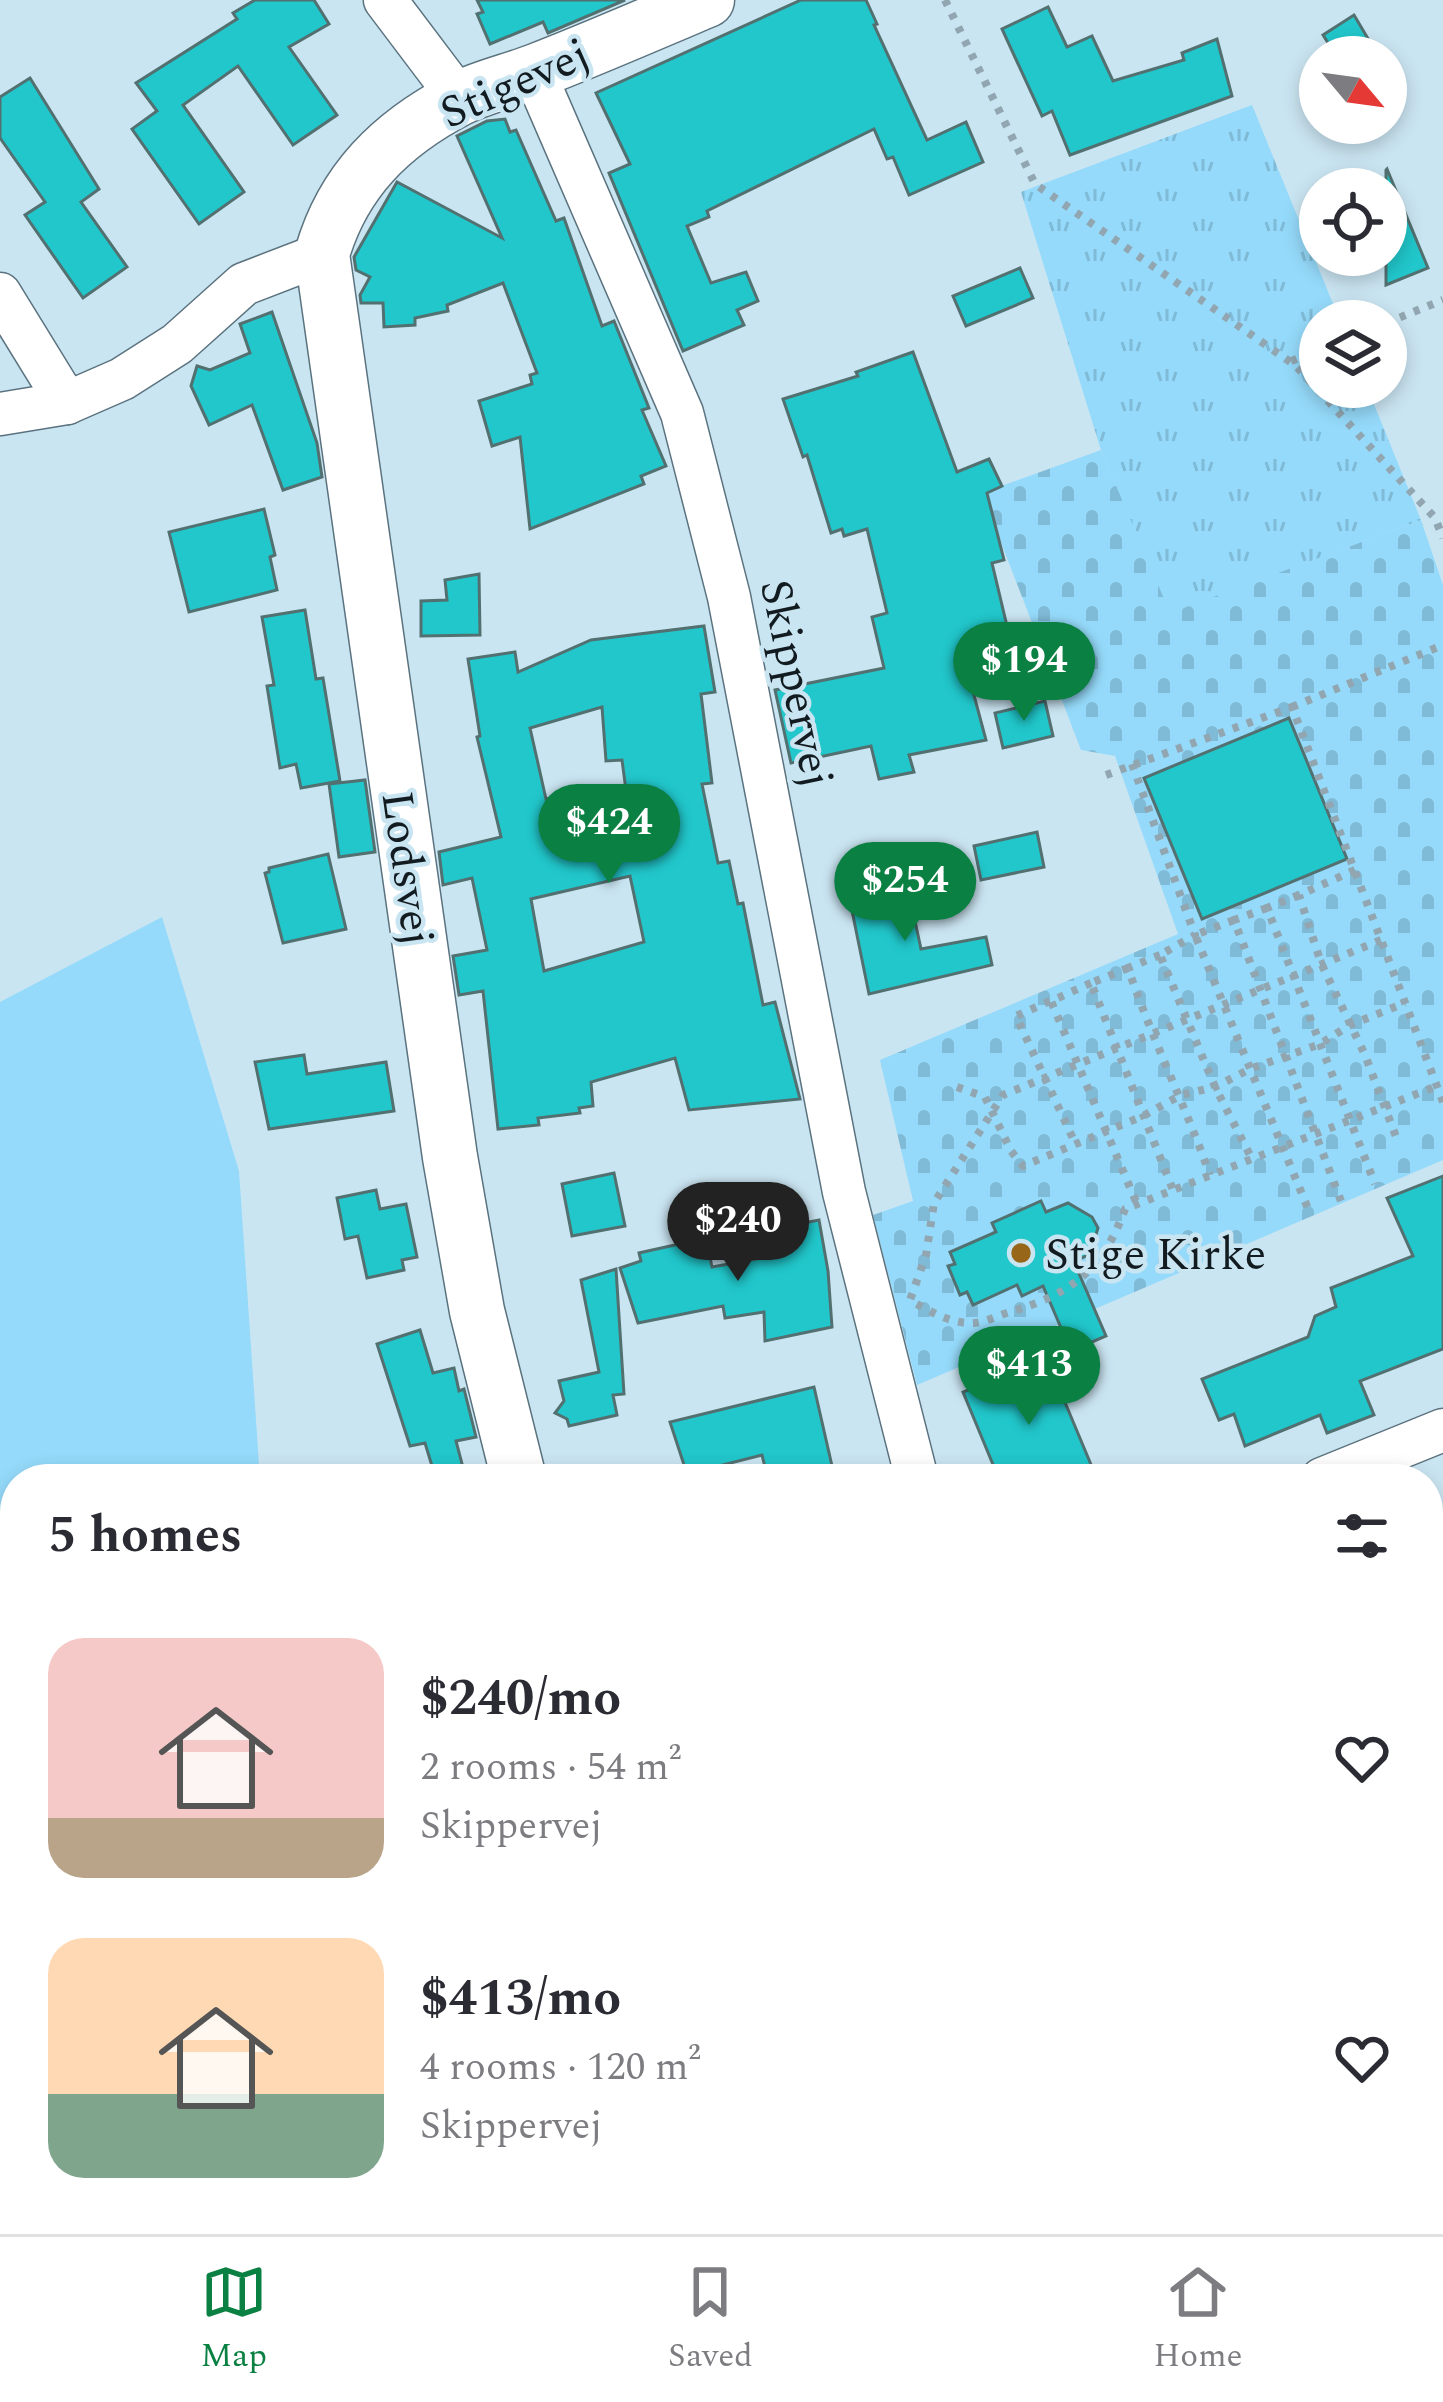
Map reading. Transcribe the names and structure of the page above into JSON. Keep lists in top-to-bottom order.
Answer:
{
  "streets": {
    "street": ["Stigevej", "Skippervej", "Lodsvej"]
  },
  "crossings": [
    ["Stigevej", "Skippervej"],
    ["Stigevej", "Lodsvej"]
  ],
  "places": ["Stige Kirke"],
  "north": "bottom right",
  "page": {
    "price": [
      "$194",
      "$424",
      "$254",
      "$240",
      "$413"
    ],
    "heading": "5 homes",
    "list": [
      {
        "name": "$240/mo",
        "note": "2 rooms · 54 m² · Skippervej"
      },
      {
        "name": "$413/mo",
        "note": "4 rooms · 120 m² · Skippervej"
      }
    ],
    "tabs": ["Map", "Saved", "Home"]
  }
}
